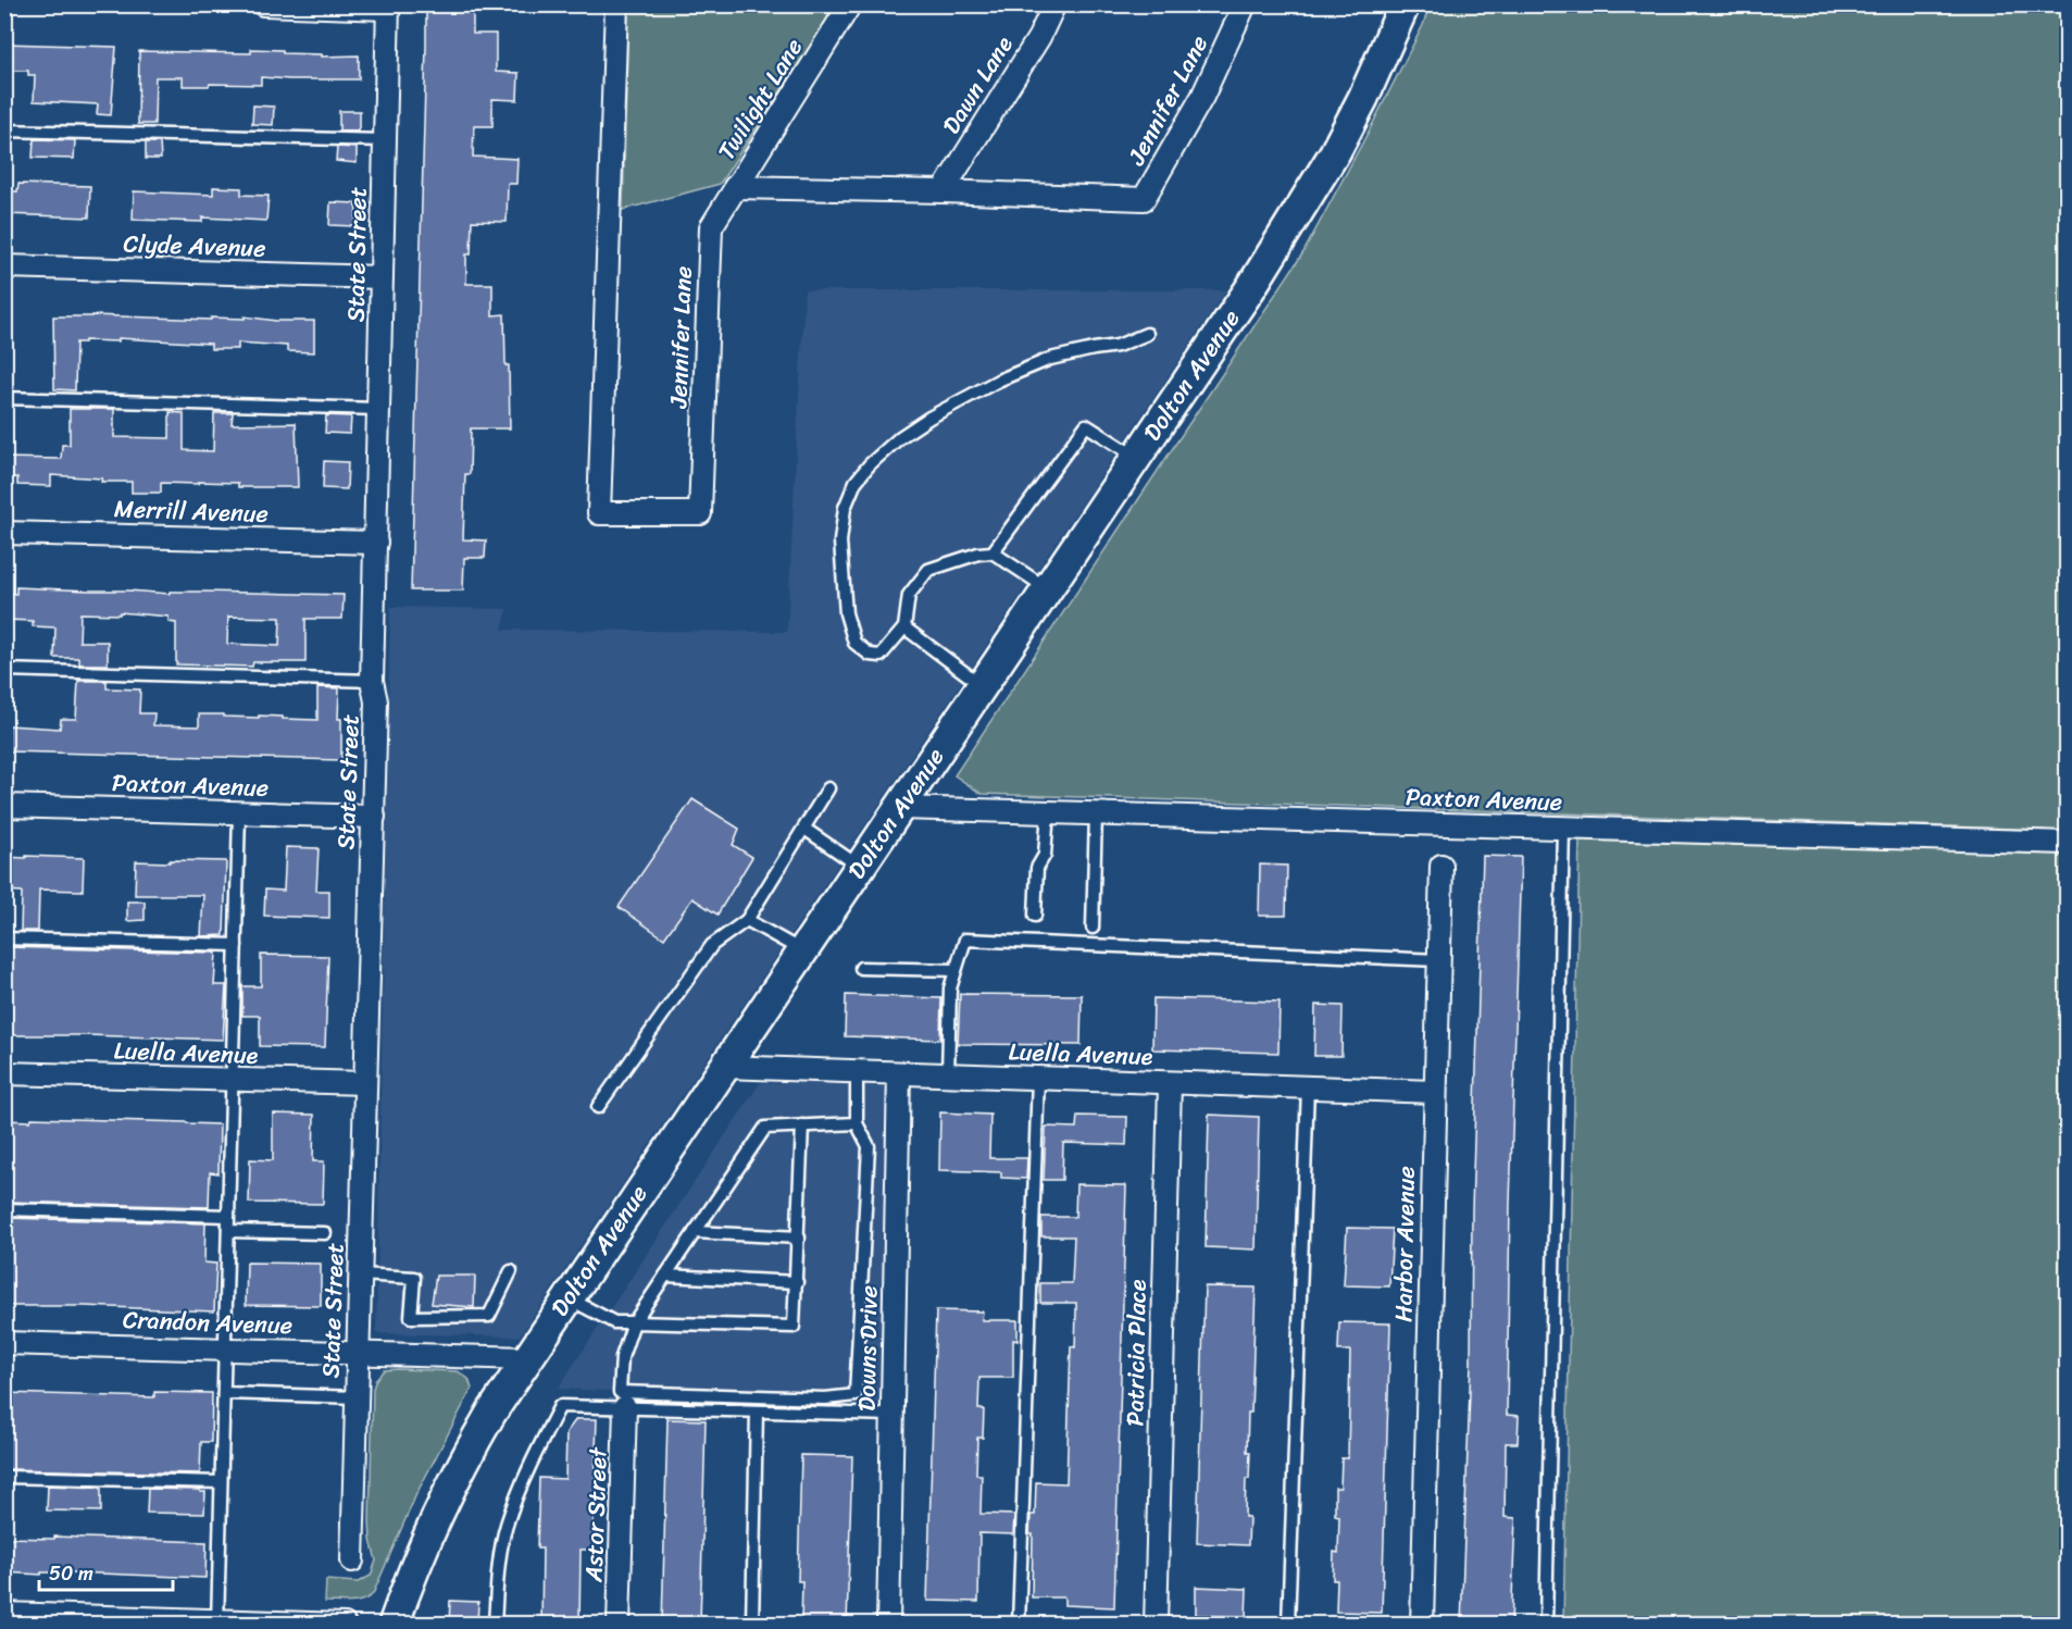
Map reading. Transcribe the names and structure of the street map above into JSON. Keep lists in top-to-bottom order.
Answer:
{
  "streets": {
    "street": [
      "Dawn Lane",
      "Twilight Lane",
      "Jennifer Lane",
      "Clyde Avenue",
      "State Street",
      "Dolton Avenue",
      "Merrill Avenue",
      "Paxton Avenue",
      "Luella Avenue",
      "Harbor Avenue",
      "Crandon Avenue",
      "Downs Drive",
      "Patricia Place",
      "Astor Street"
    ]
  },
  "crossings": [
    ["Dawn Lane", "Jennifer Lane"],
    ["Twilight Lane", "Jennifer Lane"],
    ["Clyde Avenue", "State Street"],
    ["State Street", "Merrill Avenue"],
    ["State Street", "Paxton Avenue"],
    ["State Street", "Luella Avenue"],
    ["State Street", "Crandon Avenue"],
    ["Dolton Avenue", "Paxton Avenue"],
    ["Dolton Avenue", "Luella Avenue"],
    ["Dolton Avenue", "Crandon Avenue"],
    ["Luella Avenue", "Harbor Avenue"],
    ["Luella Avenue", "Downs Drive"],
    ["Luella Avenue", "Patricia Place"]
  ],
  "scale_bar": "50 m"
}
